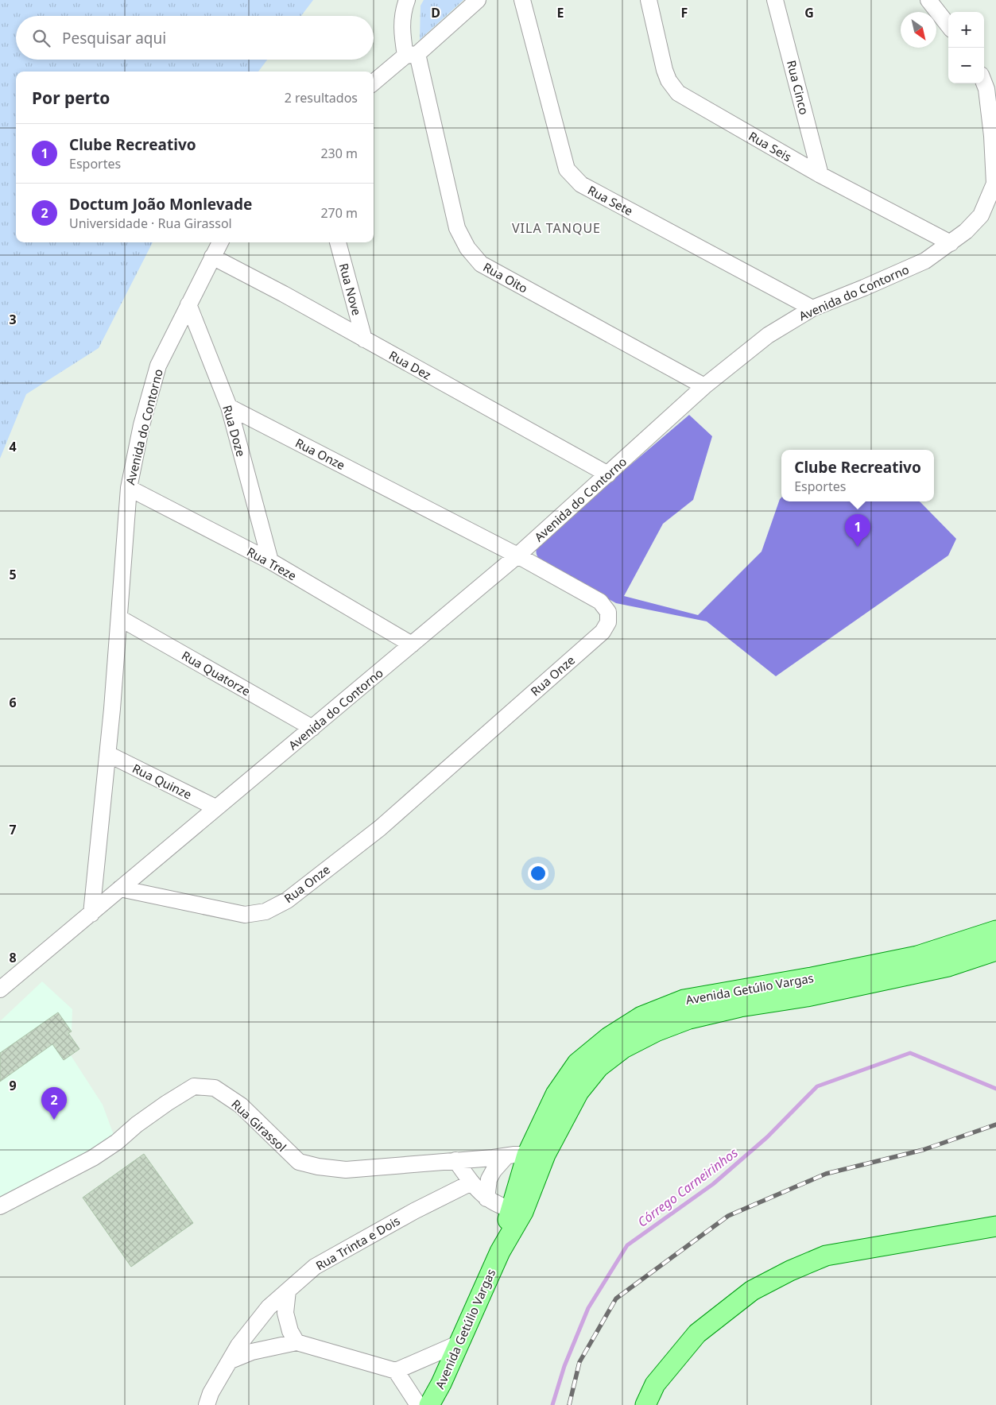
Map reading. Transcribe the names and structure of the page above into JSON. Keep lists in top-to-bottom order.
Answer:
{
  "streets": {
    "main road": ["Avenida Getúlio Vargas"],
    "street": [
      "Rua Cinco",
      "Rua Seis",
      "Rua Sete",
      "Rua Oito",
      "Rua Nove",
      "Avenida do Contorno",
      "Rua Dez",
      "Rua Doze",
      "Rua Onze",
      "Rua Treze",
      "Rua Quatorze",
      "Rua Quinze",
      "Rua Girassol",
      "Rua Trinta e Dois"
    ]
  },
  "crossings": [
    ["Rua Cinco", "Rua Seis"],
    ["Rua Seis", "Avenida do Contorno"],
    ["Rua Sete", "Avenida do Contorno"],
    ["Rua Oito", "Avenida do Contorno"],
    ["Rua Nove", "Rua Dez"],
    ["Avenida do Contorno", "Rua Dez"],
    ["Avenida do Contorno", "Rua Doze"],
    ["Avenida do Contorno", "Rua Onze"],
    ["Avenida do Contorno", "Rua Treze"],
    ["Avenida do Contorno", "Rua Quatorze"],
    ["Avenida do Contorno", "Rua Quinze"],
    ["Rua Doze", "Rua Onze"],
    ["Rua Doze", "Rua Treze"],
    ["Avenida Getúlio Vargas", "Rua Girassol"]
  ],
  "districts": ["VILA TANQUE"],
  "water": ["Córrego Carneirinhos"],
  "north": "bottom right",
  "page": {
    "map_buttons": ["+", "−"],
    "search": "Pesquisar aqui",
    "heading": ["Por perto", "2 resultados"],
    "list": [
      {
        "mark": "1",
        "name": "Clube Recreativo",
        "note": "Esportes",
        "value": "230 m"
      },
      {
        "mark": "2",
        "name": "Doctum João Monlevade",
        "note": "Universidade · Rua Girassol",
        "value": "270 m"
      }
    ],
    "popup": ["Clube Recreativo", "Esportes"],
    "pins": ["1", "2"]
  },
  "grid": {
    "columns": [
      "D",
      "E",
      "F",
      "G"
    ],
    "rows": [
      "3",
      "4",
      "5",
      "6",
      "7",
      "8",
      "9"
    ]
  }
}
